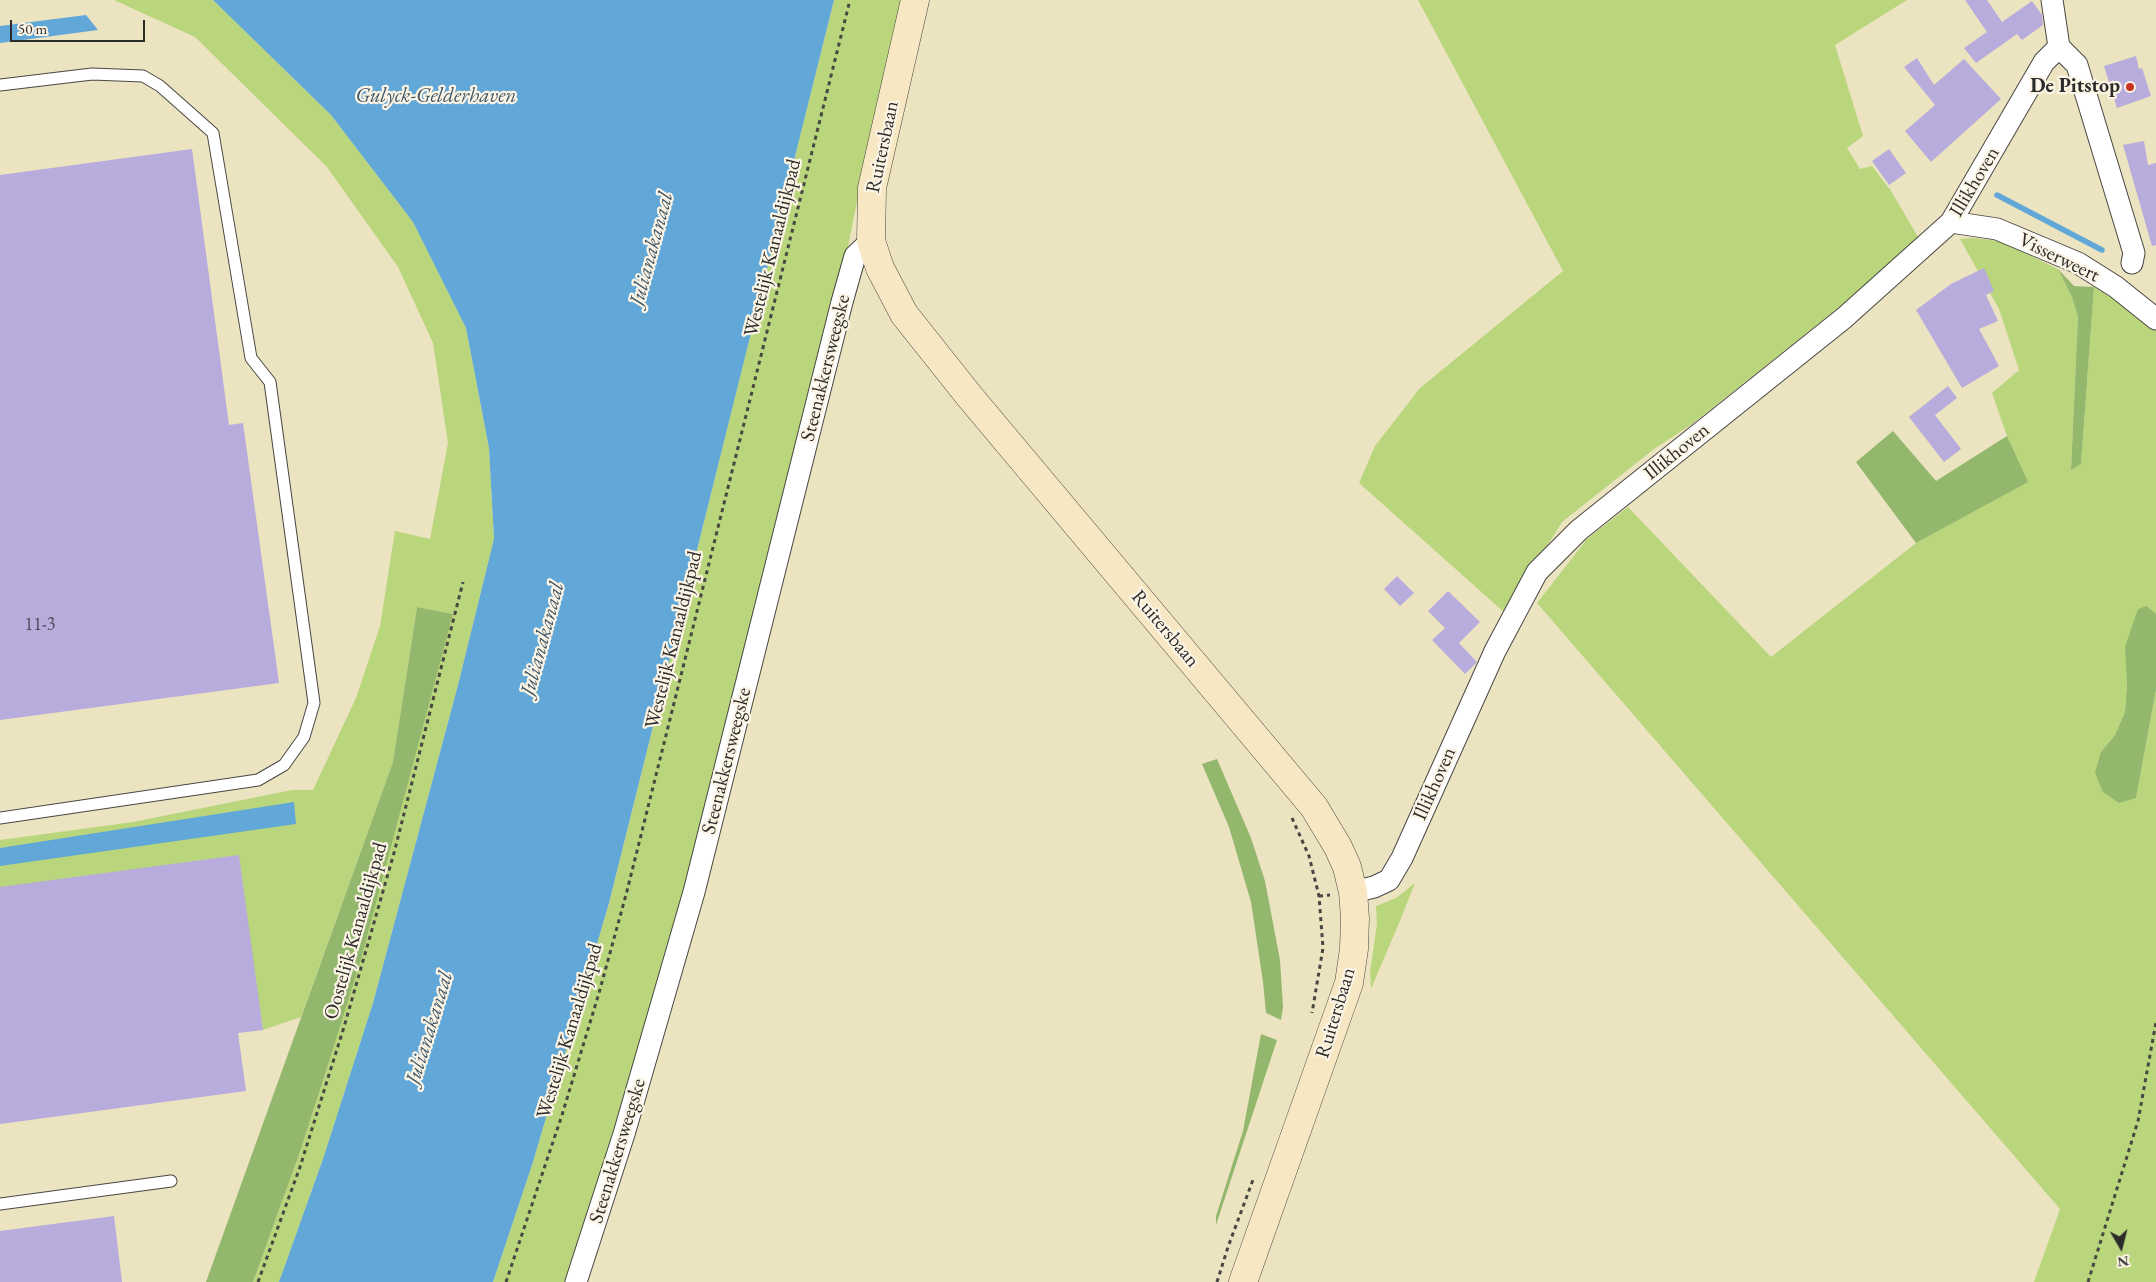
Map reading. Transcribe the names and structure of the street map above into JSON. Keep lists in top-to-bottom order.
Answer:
{
  "streets": {
    "street": [
      "Ruitersbaan",
      "Illikhoven",
      "Visserweert",
      "Steenakkersweegske"
    ],
    "path": ["Westelijk Kanaaldijkpad", "Oostelijk Kanaaldijkpad"]
  },
  "crossings": [
    ["Ruitersbaan", "Illikhoven"],
    ["Ruitersbaan", "Steenakkersweegske"],
    ["Illikhoven", "Visserweert"]
  ],
  "water": ["Gulyck-Gelderhaven", "Julianakanaal"],
  "places": ["De Pitstop"],
  "house_numbers": ["11-3"],
  "scale_bar": "50 m",
  "north": "bottom"
}
